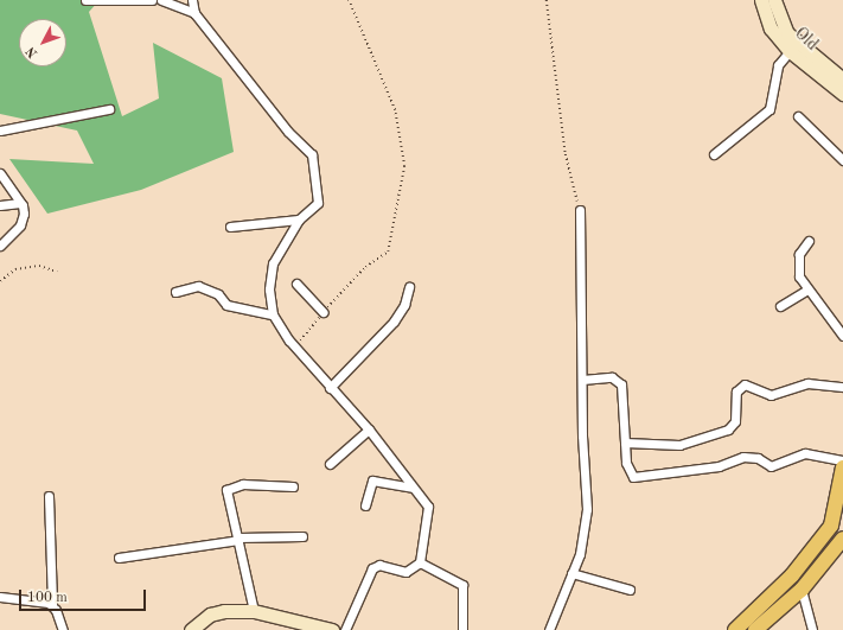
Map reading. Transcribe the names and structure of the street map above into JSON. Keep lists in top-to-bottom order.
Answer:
{
  "streets": {
    "main road": ["Old"]
  },
  "scale_bar": "100 m",
  "north": "bottom left"
}
